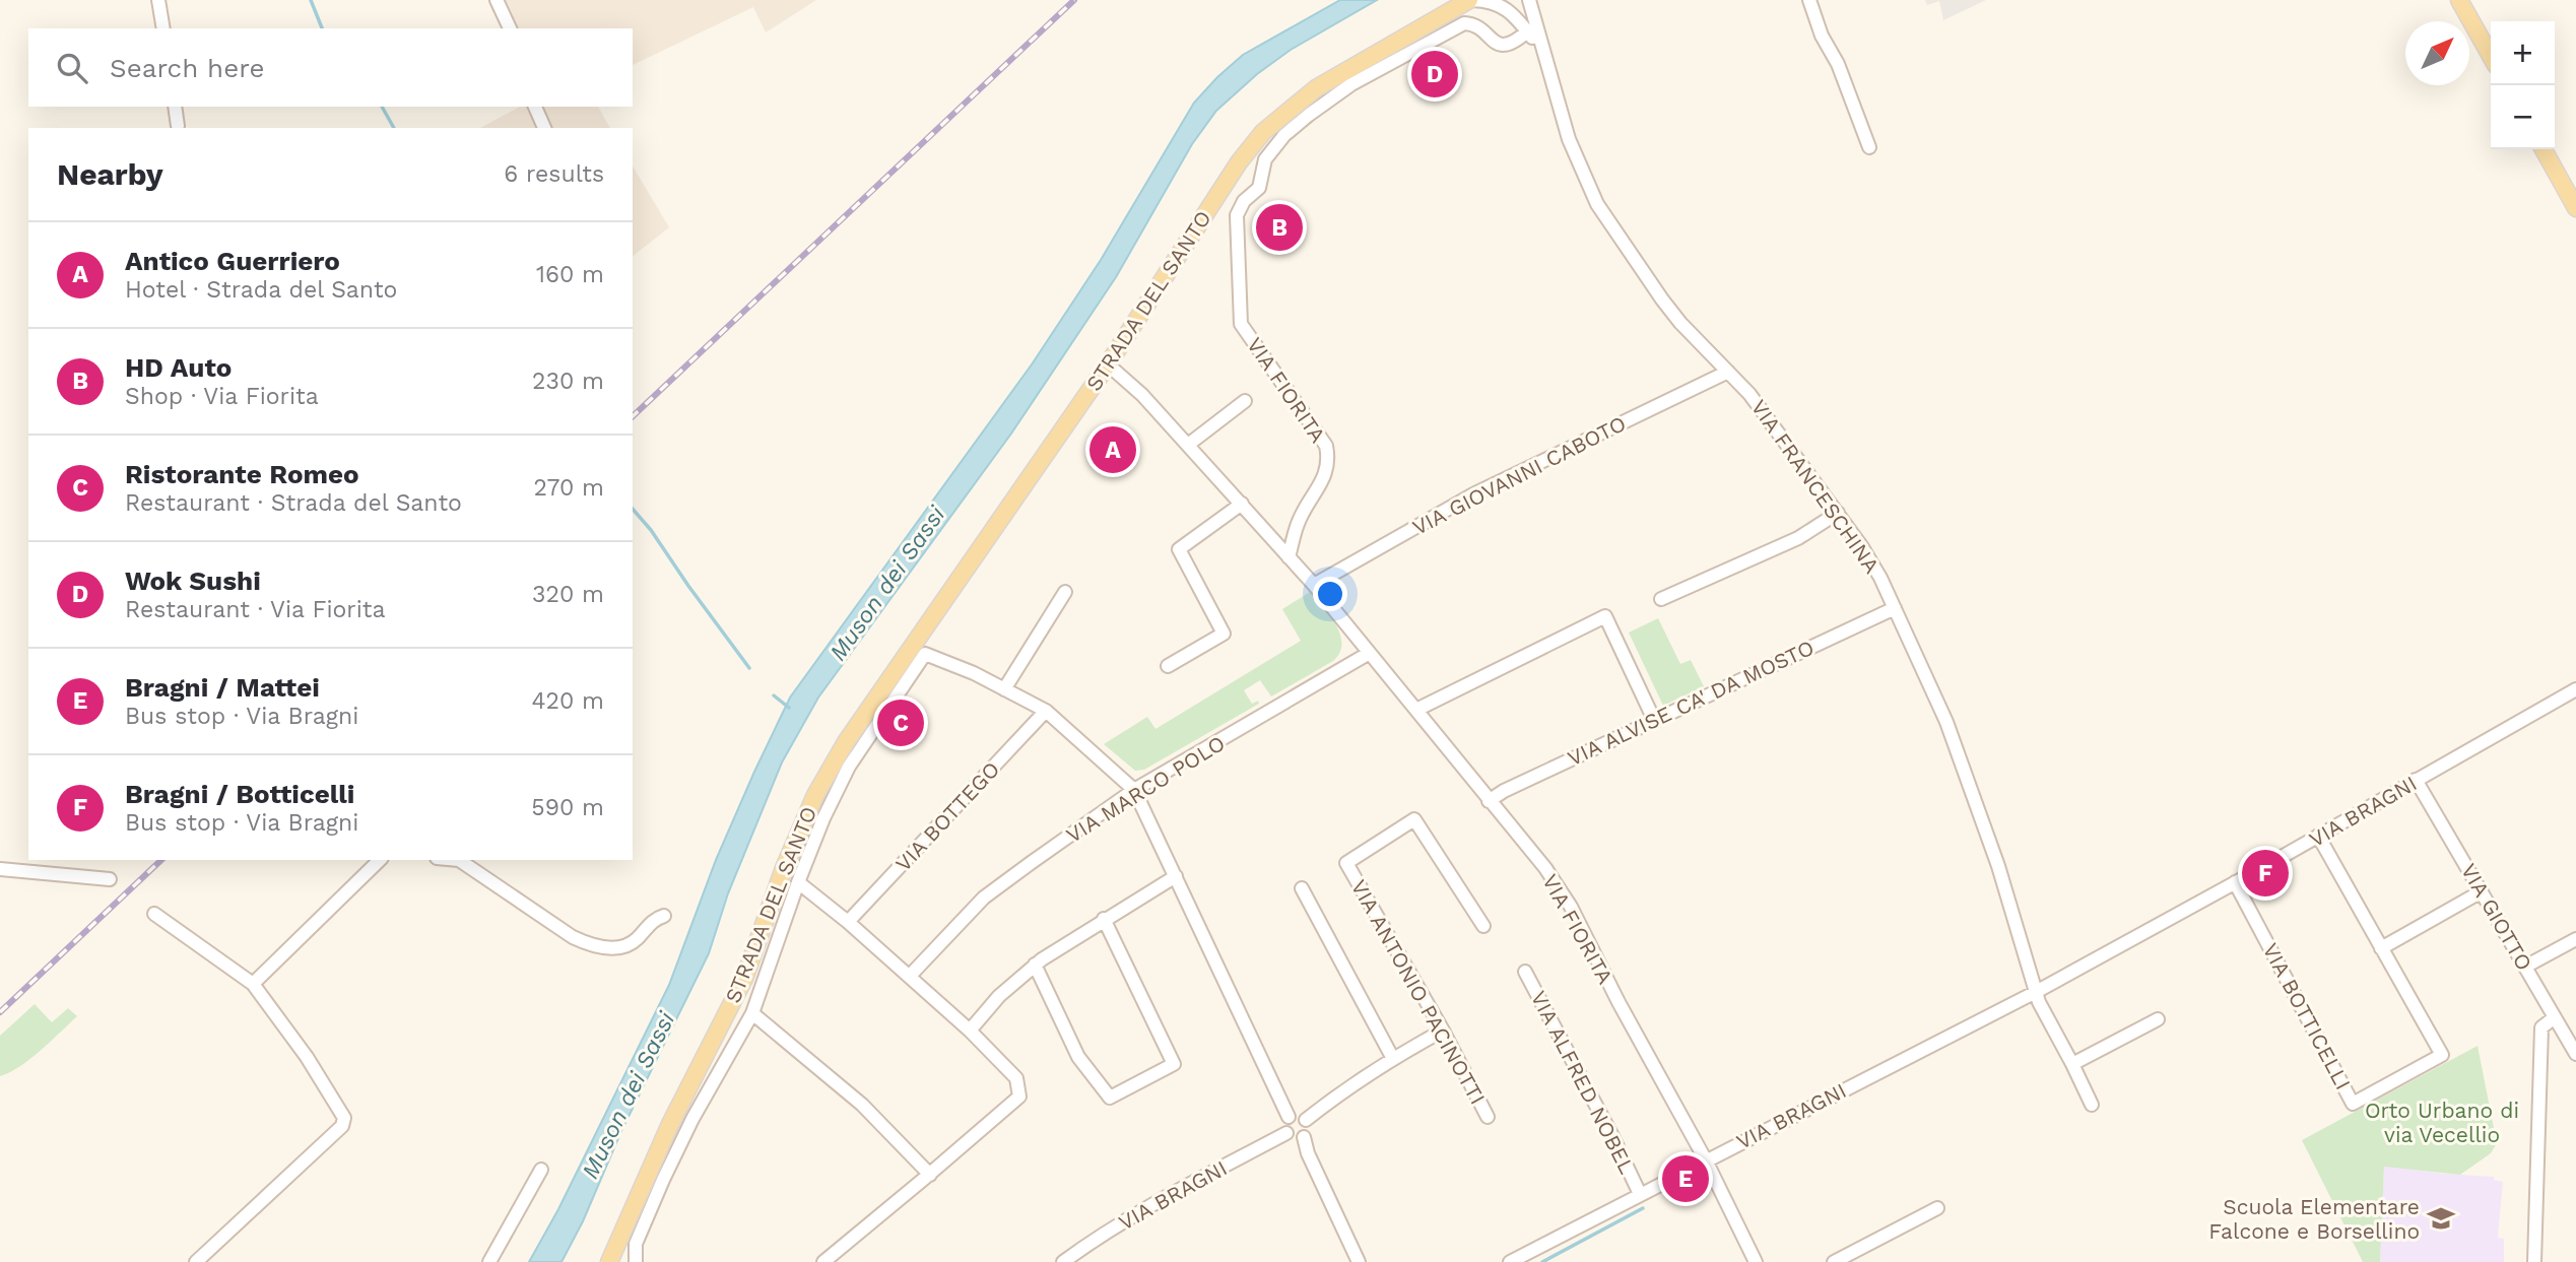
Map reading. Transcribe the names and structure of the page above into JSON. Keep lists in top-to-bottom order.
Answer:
{
  "streets": {
    "main road": ["STRADA DEL SANTO"],
    "street": [
      "VIA FIORITA",
      "VIA GIOVANNI CABOTO",
      "VIA FRANCESCHINA",
      "VIA ALVISE CA' DA MOSTO",
      "VIA MARCO POLO",
      "VIA BRAGNI",
      "VIA BOTTEGO",
      "VIA GIOTTO",
      "VIA ANTONIO PACINOTTI",
      "VIA BOTTICELLI",
      "VIA ALFRED NOBEL"
    ]
  },
  "crossings": [
    ["STRADA DEL SANTO", "VIA FIORITA"],
    ["STRADA DEL SANTO", "VIA FRANCESCHINA"],
    ["VIA FIORITA", "VIA GIOVANNI CABOTO"],
    ["VIA FIORITA", "VIA FRANCESCHINA"],
    ["VIA FIORITA", "VIA ALVISE CA' DA MOSTO"],
    ["VIA FIORITA", "VIA MARCO POLO"],
    ["VIA FIORITA", "VIA BRAGNI"],
    ["VIA GIOVANNI CABOTO", "VIA FRANCESCHINA"],
    ["VIA FRANCESCHINA", "VIA ALVISE CA' DA MOSTO"],
    ["VIA FRANCESCHINA", "VIA BRAGNI"],
    ["VIA BRAGNI", "VIA GIOTTO"],
    ["VIA BRAGNI", "VIA BOTTICELLI"],
    ["VIA BRAGNI", "VIA ALFRED NOBEL"]
  ],
  "water": ["Muson dei Sassi"],
  "parks": ["Orto Urbano di via Vecellio"],
  "places": {
    "school or university": ["Scuola Elementare Falcone e Borsellino"]
  },
  "north": "top right",
  "page": {
    "map_buttons": ["+", "−"],
    "search": "Search here",
    "pins": [
      "D",
      "B",
      "A",
      "C",
      "F",
      "E"
    ],
    "heading": ["Nearby", "6 results"],
    "list": [
      {
        "mark": "A",
        "name": "Antico Guerriero",
        "note": "Hotel · Strada del Santo",
        "value": "160 m"
      },
      {
        "mark": "B",
        "name": "HD Auto",
        "note": "Shop · Via Fiorita",
        "value": "230 m"
      },
      {
        "mark": "C",
        "name": "Ristorante Romeo",
        "note": "Restaurant · Strada del Santo",
        "value": "270 m"
      },
      {
        "mark": "D",
        "name": "Wok Sushi",
        "note": "Restaurant · Via Fiorita",
        "value": "320 m"
      },
      {
        "mark": "E",
        "name": "Bragni / Mattei",
        "note": "Bus stop · Via Bragni",
        "value": "420 m"
      },
      {
        "mark": "F",
        "name": "Bragni / Botticelli",
        "note": "Bus stop · Via Bragni",
        "value": "590 m"
      }
    ]
  }
}
